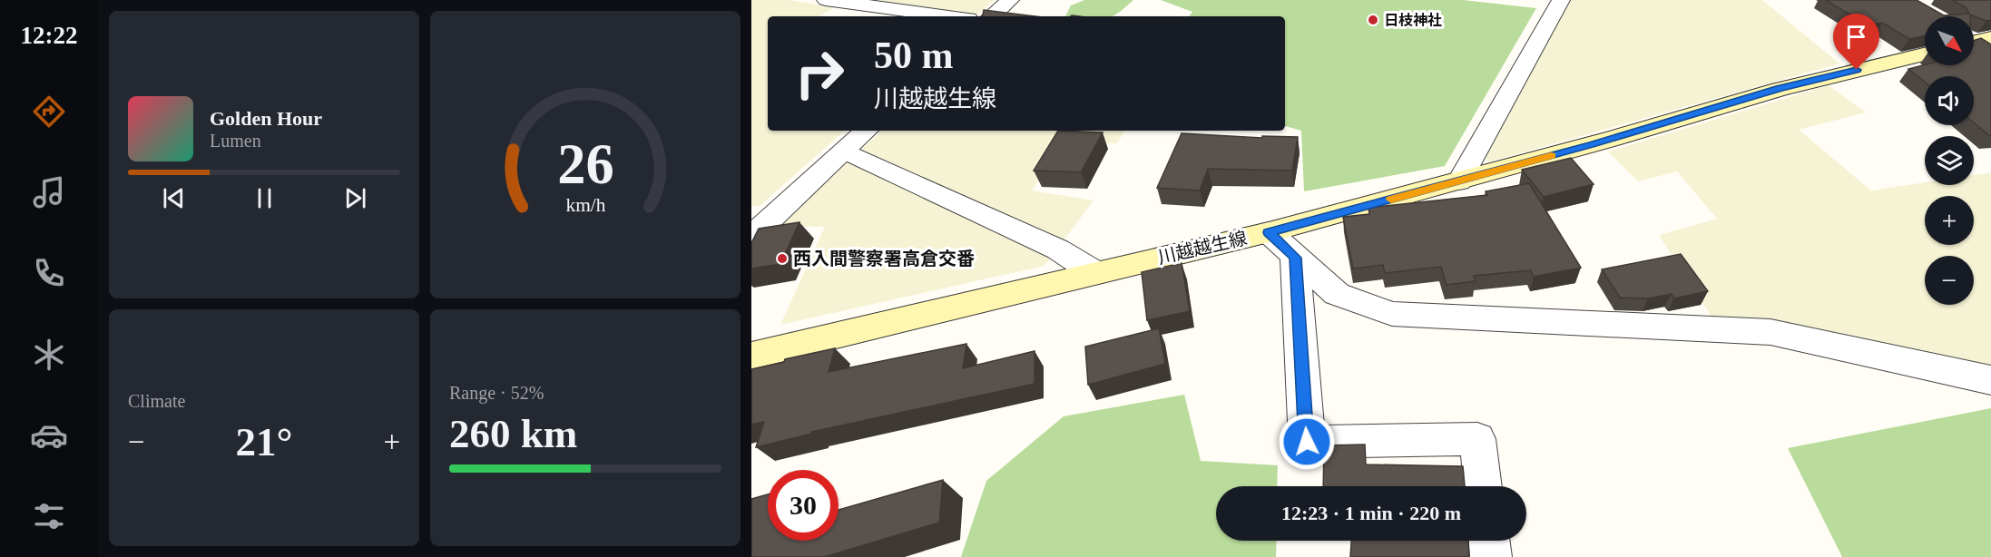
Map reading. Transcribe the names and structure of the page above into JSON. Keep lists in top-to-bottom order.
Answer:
{
  "streets": {
    "main road": ["川越越生線"]
  },
  "places": ["日枝神社", "西入間警察署高倉交番"],
  "north": "bottom right",
  "page": {
    "tabs": "12:22",
    "map_buttons": ["+", "−"],
    "turn": ["50 m", "川越越生線"],
    "song": ["Golden Hour", "Lumen"],
    "tile": [
      "Climate",
      ["Range · 52%", "260 km"]
    ],
    "heat": ["−", "21°", "+"],
    "limit": "30",
    "trip": "12:23 · 1 min · 220 m",
    "gauge": ["26", "km/h"]
  }
}
